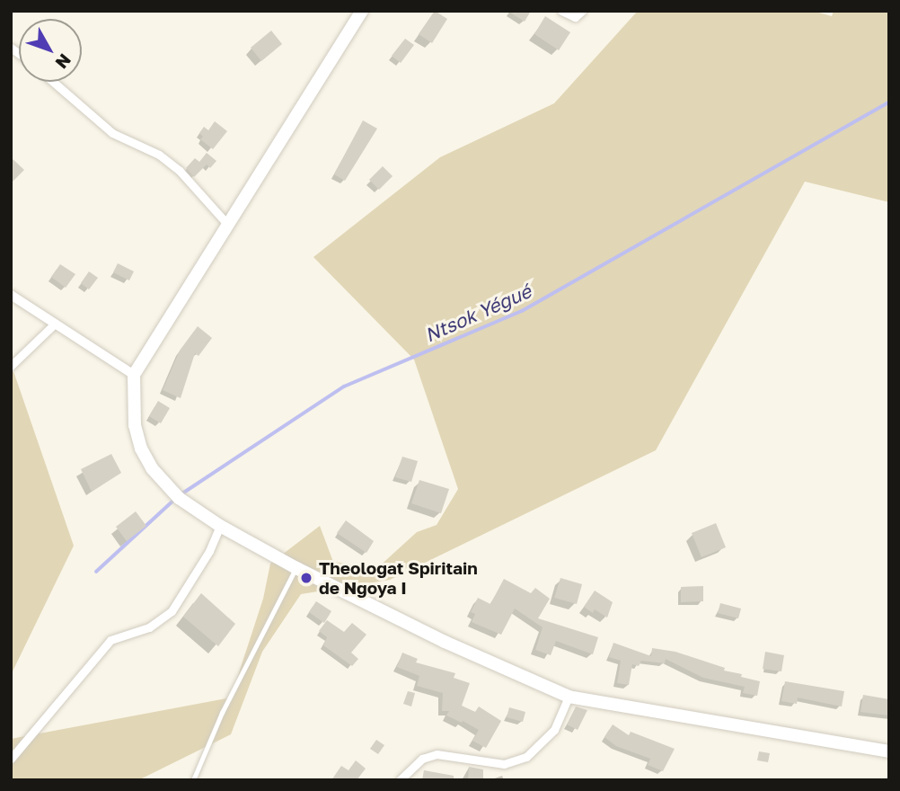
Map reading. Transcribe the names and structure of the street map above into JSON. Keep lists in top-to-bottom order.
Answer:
{
  "water": ["Ntsok Yégué"],
  "places": ["Theologat Spiritain de Ngoya I"],
  "north": "bottom right"
}
